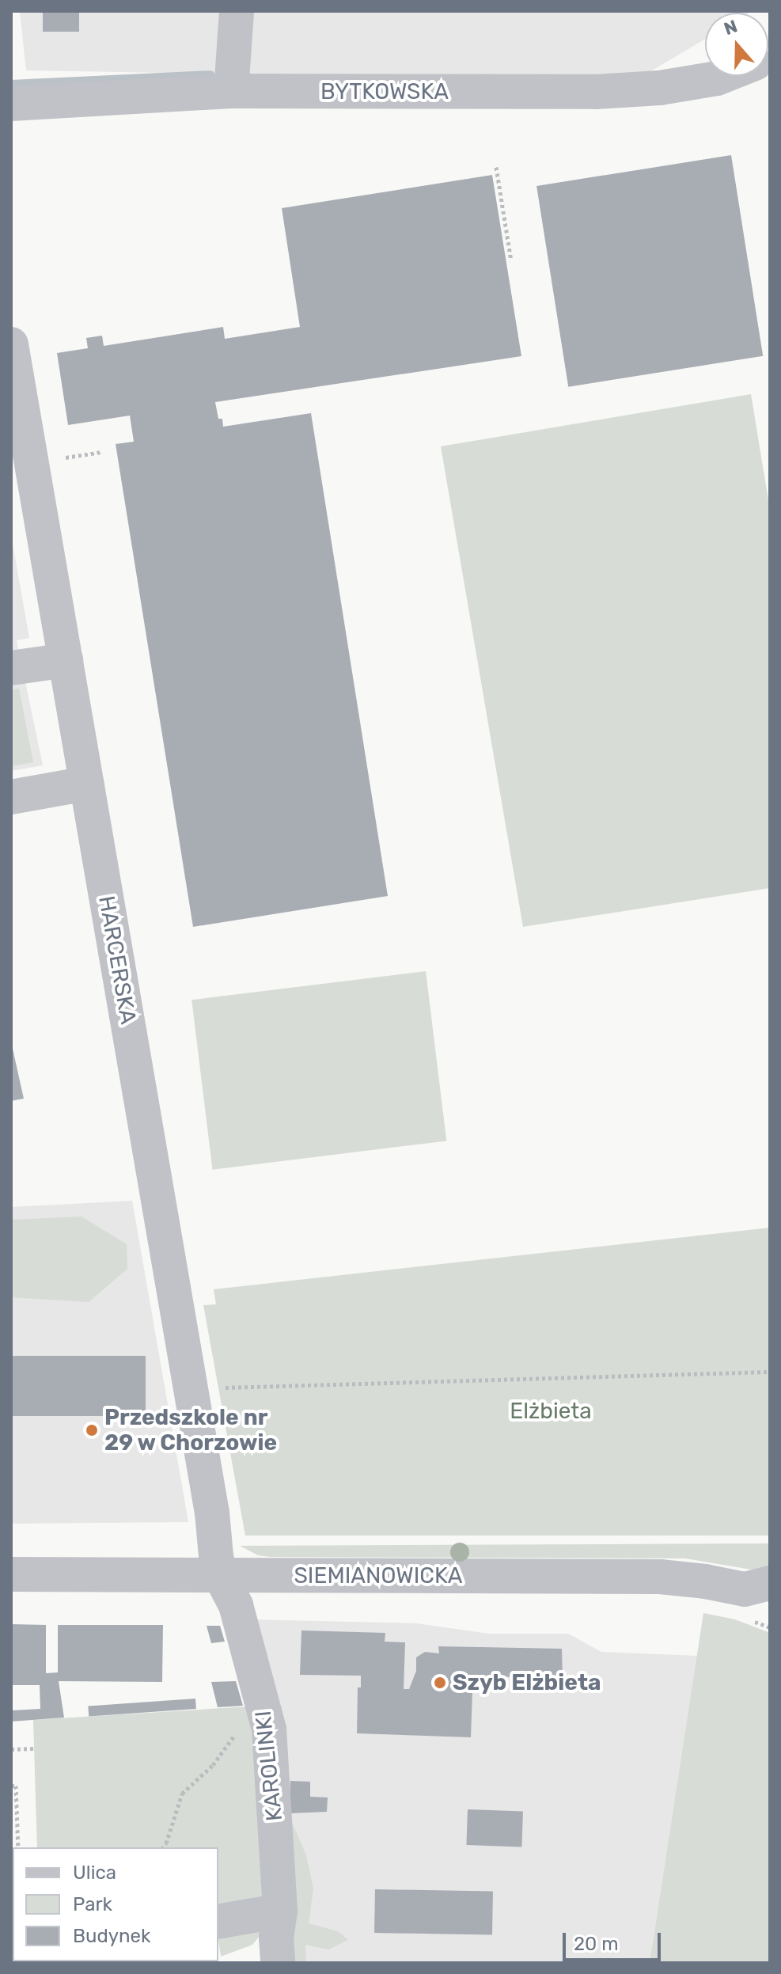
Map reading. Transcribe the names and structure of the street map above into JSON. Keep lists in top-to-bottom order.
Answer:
{
  "streets": {
    "street": [
      "BYTKOWSKA",
      "HARCERSKA",
      "SIEMIANOWICKA",
      "KAROLINKI"
    ]
  },
  "crossings": [
    ["HARCERSKA", "SIEMIANOWICKA"],
    ["HARCERSKA", "KAROLINKI"],
    ["SIEMIANOWICKA", "KAROLINKI"]
  ],
  "parks": ["Elżbieta"],
  "places": ["Przedszkole nr 29 w Chorzowie", "Szyb Elżbieta"],
  "legend": ["Ulica", "Park", "Budynek"],
  "scale_bar": "20 m",
  "north": "top"
}
